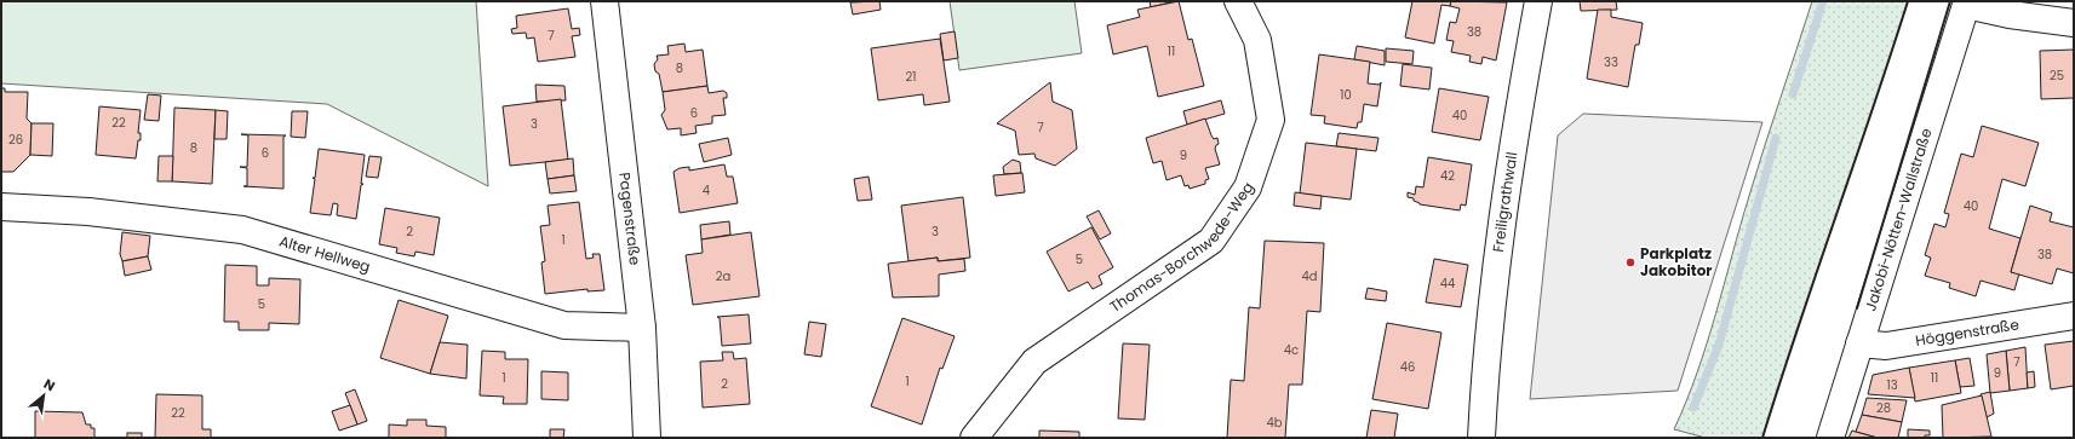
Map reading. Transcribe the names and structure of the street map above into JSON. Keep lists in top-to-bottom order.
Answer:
{
  "streets": {
    "street": [
      "Freiligrathwall",
      "Pagenstraße",
      "Jakobi-Nötten-Wallstraße",
      "Thomas-Borchwede-Weg",
      "Alter Hellweg",
      "Höggenstraße"
    ]
  },
  "crossings": [
    ["Pagenstraße", "Alter Hellweg"],
    ["Jakobi-Nötten-Wallstraße", "Höggenstraße"]
  ],
  "places": ["Parkplatz Jakobitor"],
  "house_numbers": [
    "38",
    "7",
    "11",
    "33",
    "8",
    "25",
    "21",
    "10",
    "6",
    "40",
    "22",
    "3",
    "7",
    "26",
    "8",
    "6",
    "9",
    "42",
    "4",
    "40",
    "2",
    "3",
    "1",
    "38",
    "5",
    "2a",
    "4d",
    "44",
    "5",
    "4c",
    "7",
    "46",
    "9",
    "1",
    "11",
    "1",
    "2",
    "13",
    "28",
    "22",
    "4b"
  ],
  "north": "top right"
}
